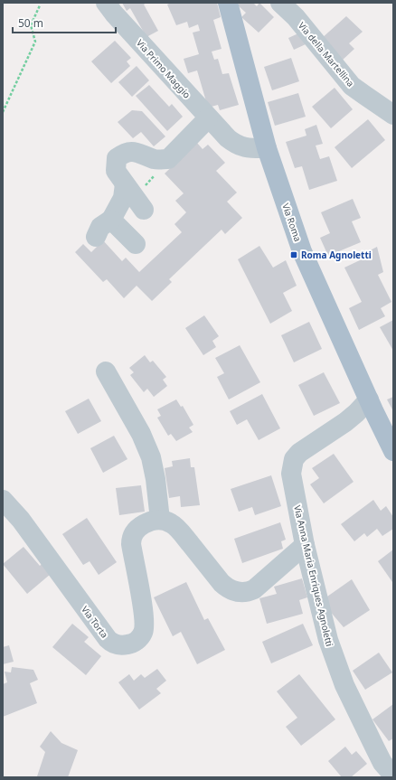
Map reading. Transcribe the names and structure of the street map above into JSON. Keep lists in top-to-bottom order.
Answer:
{
  "streets": {
    "main road": ["Via Roma"],
    "street": [
      "Via della Martellina",
      "Via Primo Maggio",
      "Via Anna Maria Enriques Agnoletti",
      "Via Torta"
    ]
  },
  "crossings": [
    ["Via Primo Maggio", "Via Roma"],
    ["Via Roma", "Via Anna Maria Enriques Agnoletti"]
  ],
  "places": {
    "transit": ["Roma Agnoletti"]
  },
  "scale_bar": "50 m"
}
